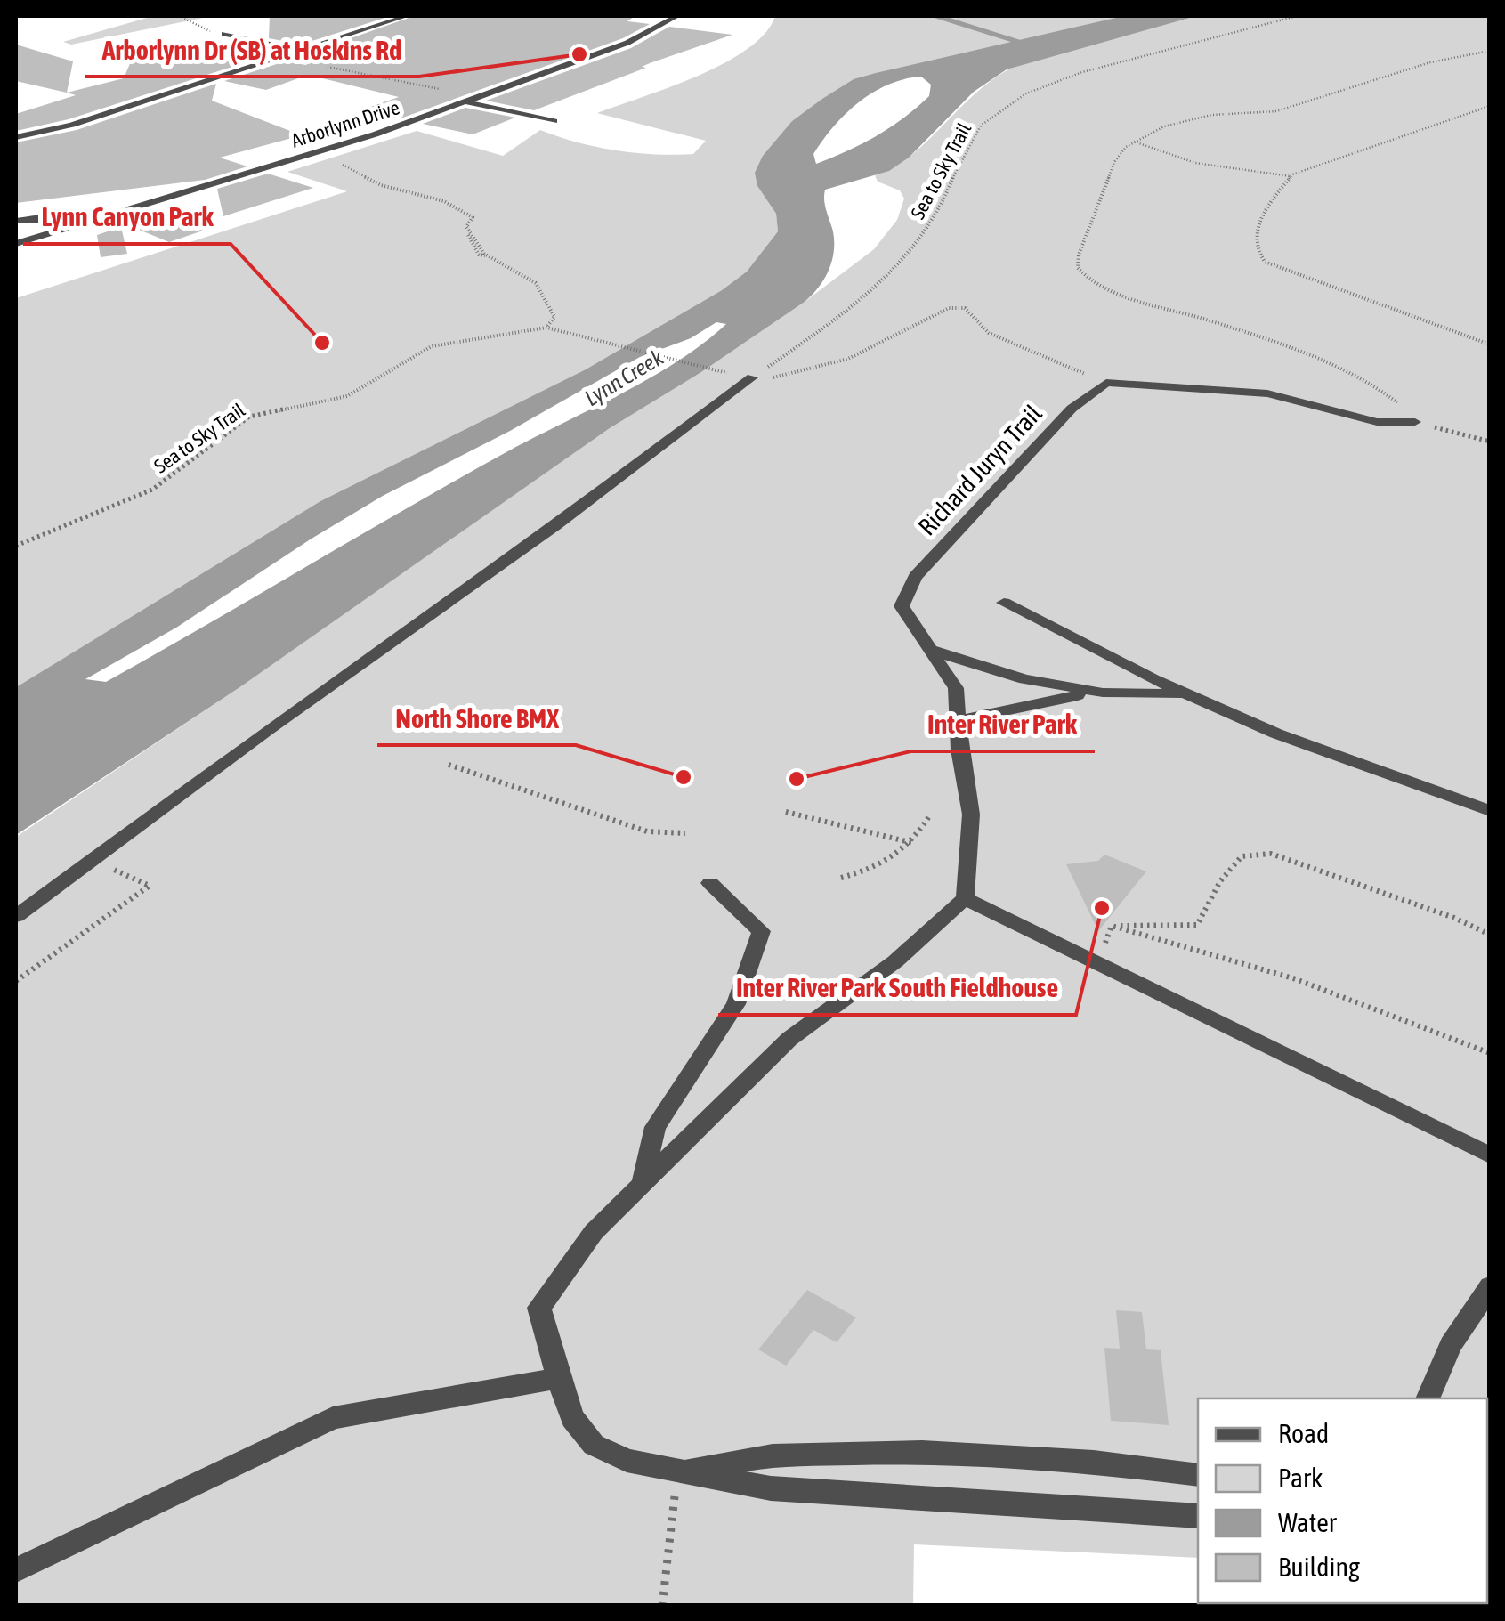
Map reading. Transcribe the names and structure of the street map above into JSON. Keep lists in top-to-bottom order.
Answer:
{
  "streets": {
    "street": ["Arborlynn Drive", "Richard Juryn Trail"],
    "path": ["Sea to Sky Trail"]
  },
  "water": ["Lynn Creek"],
  "places": [
    "Arborlynn Dr (SB) at Hoskins Rd",
    "Lynn Canyon Park",
    "North Shore BMX",
    "Inter River Park",
    "Inter River Park South Fieldhouse"
  ],
  "legend": [
    "Road",
    "Park",
    "Water",
    "Building"
  ]
}
